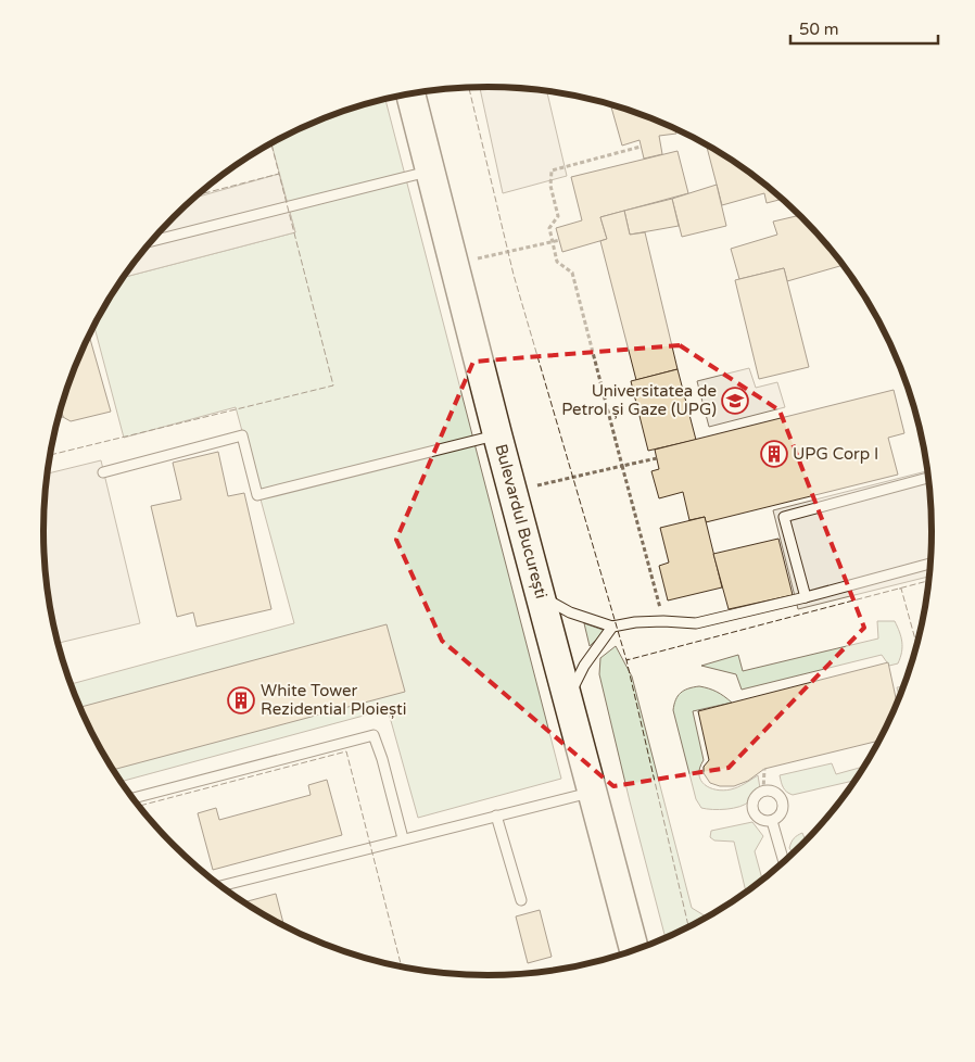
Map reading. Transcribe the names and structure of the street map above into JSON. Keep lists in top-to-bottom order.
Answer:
{
  "streets": {
    "main road": ["Bulevardul București"]
  },
  "places": {
    "school or university": ["Universitatea de Petrol și Gaze (UPG)"],
    "building": ["UPG Corp I", "White Tower Rezidential Ploiești"]
  },
  "scale_bar": "50 m"
}
